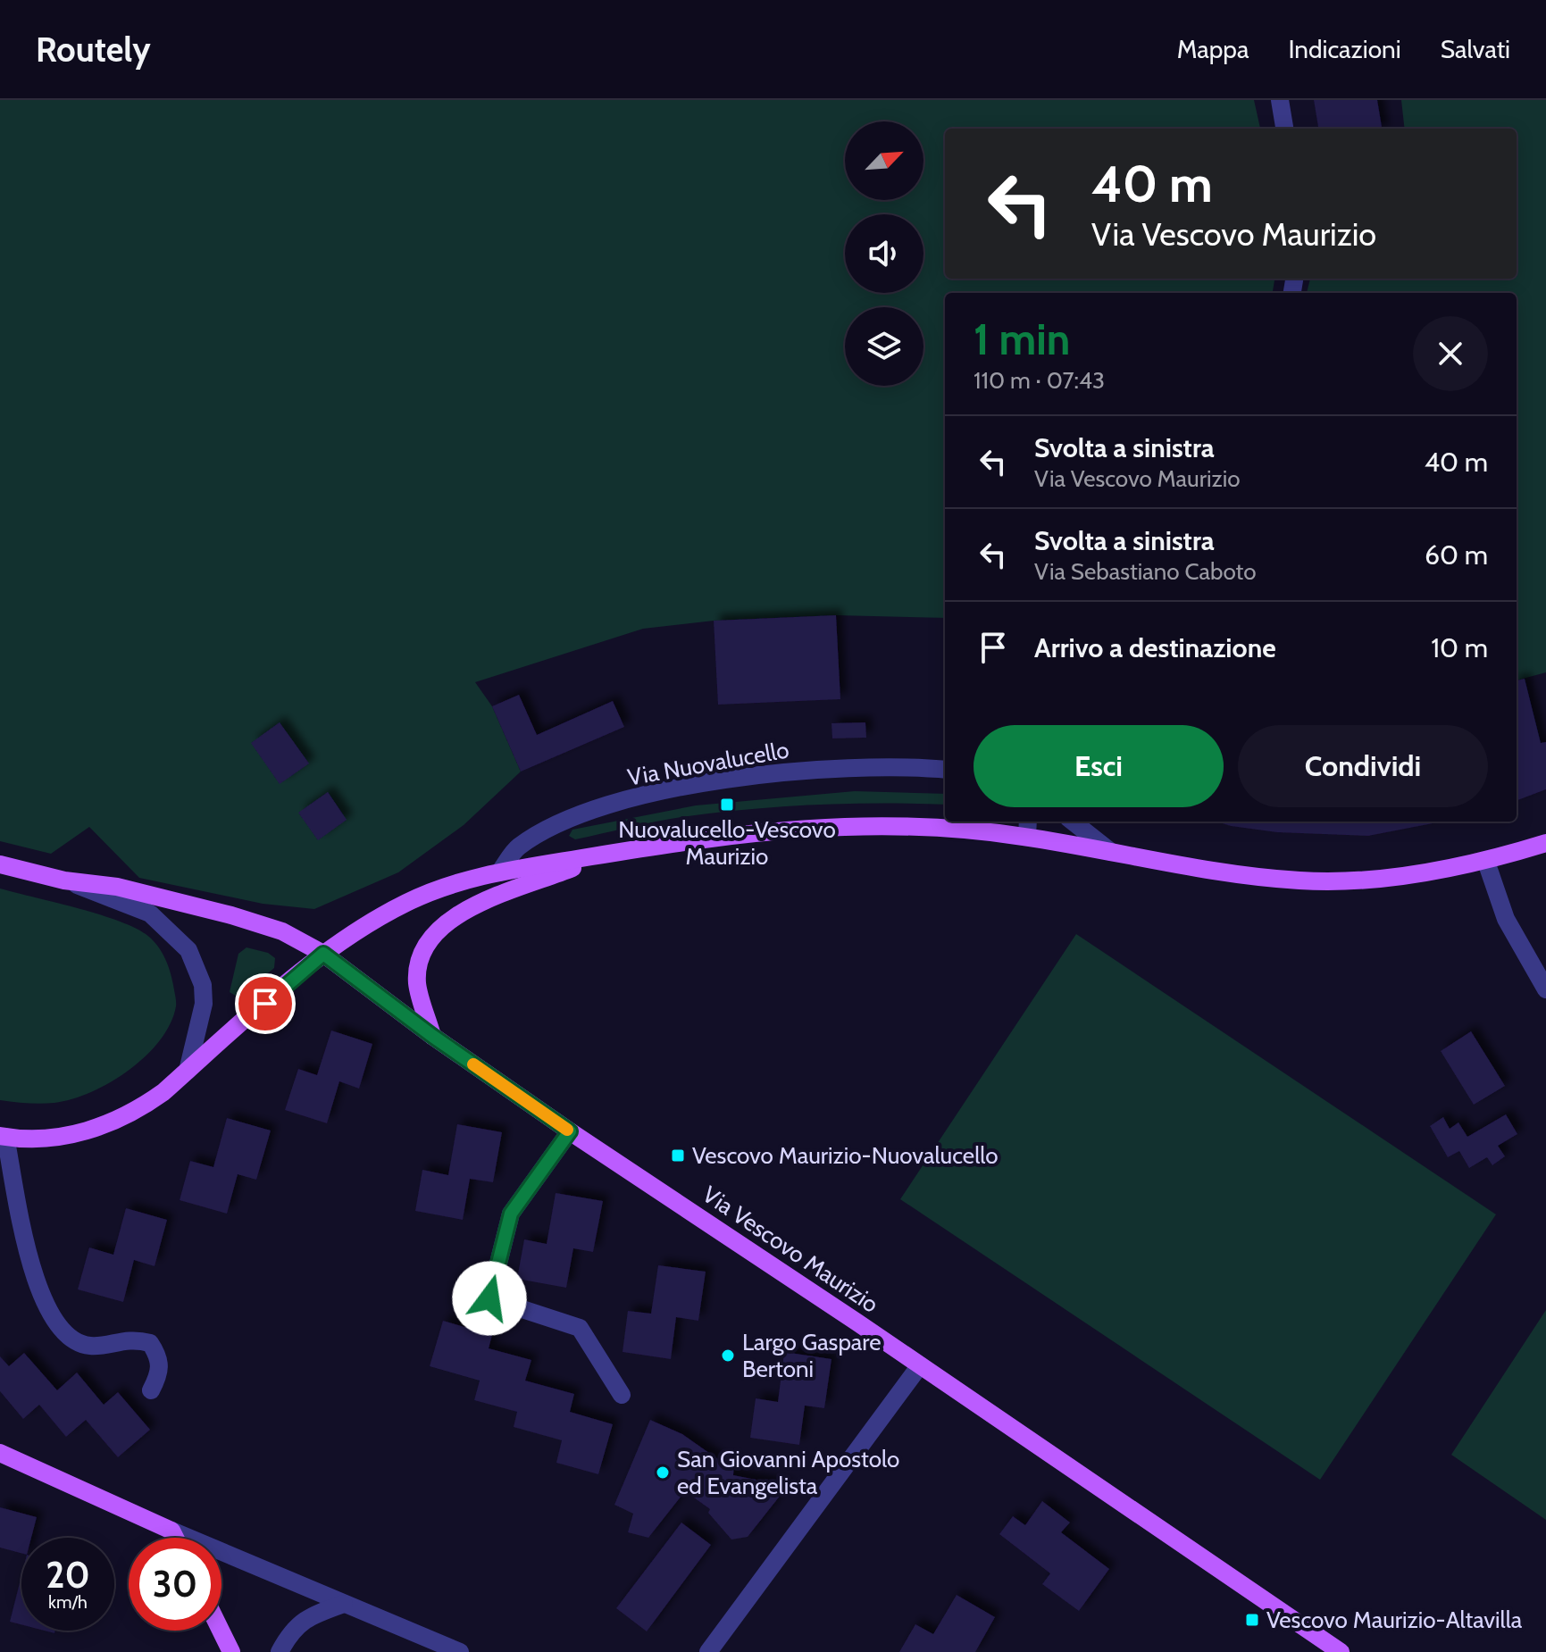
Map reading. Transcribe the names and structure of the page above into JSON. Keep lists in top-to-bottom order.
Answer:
{
  "streets": {
    "main road": ["Via Vescovo Maurizio"],
    "street": ["Via Nuovalucello"]
  },
  "places": {
    "transit": ["Nuovalucello-Vescovo Maurizio", "Vescovo Maurizio-Nuovalucello", "Vescovo Maurizio-Altavilla"],
    "other": ["Largo Gaspare Bertoni", "San Giovanni Apostolo ed Evangelista"]
  },
  "north": "top right",
  "page": {
    "header": "Routely",
    "nav": ["Mappa", "Indicazioni", "Salvati"],
    "turn": ["40 m", "Via Vescovo Maurizio"],
    "heading": ["1 min", "110 m · 07:43"],
    "list": [
      {
        "name": "Svolta a sinistra",
        "note": "Via Vescovo Maurizio",
        "value": "40 m"
      },
      {
        "name": "Svolta a sinistra",
        "note": "Via Sebastiano Caboto",
        "value": "60 m"
      },
      {
        "name": "Arrivo a destinazione",
        "value": "10 m"
      }
    ],
    "buttons": ["Esci", "Condividi"],
    "speed": "20 km/h",
    "limit": "30"
  }
}
